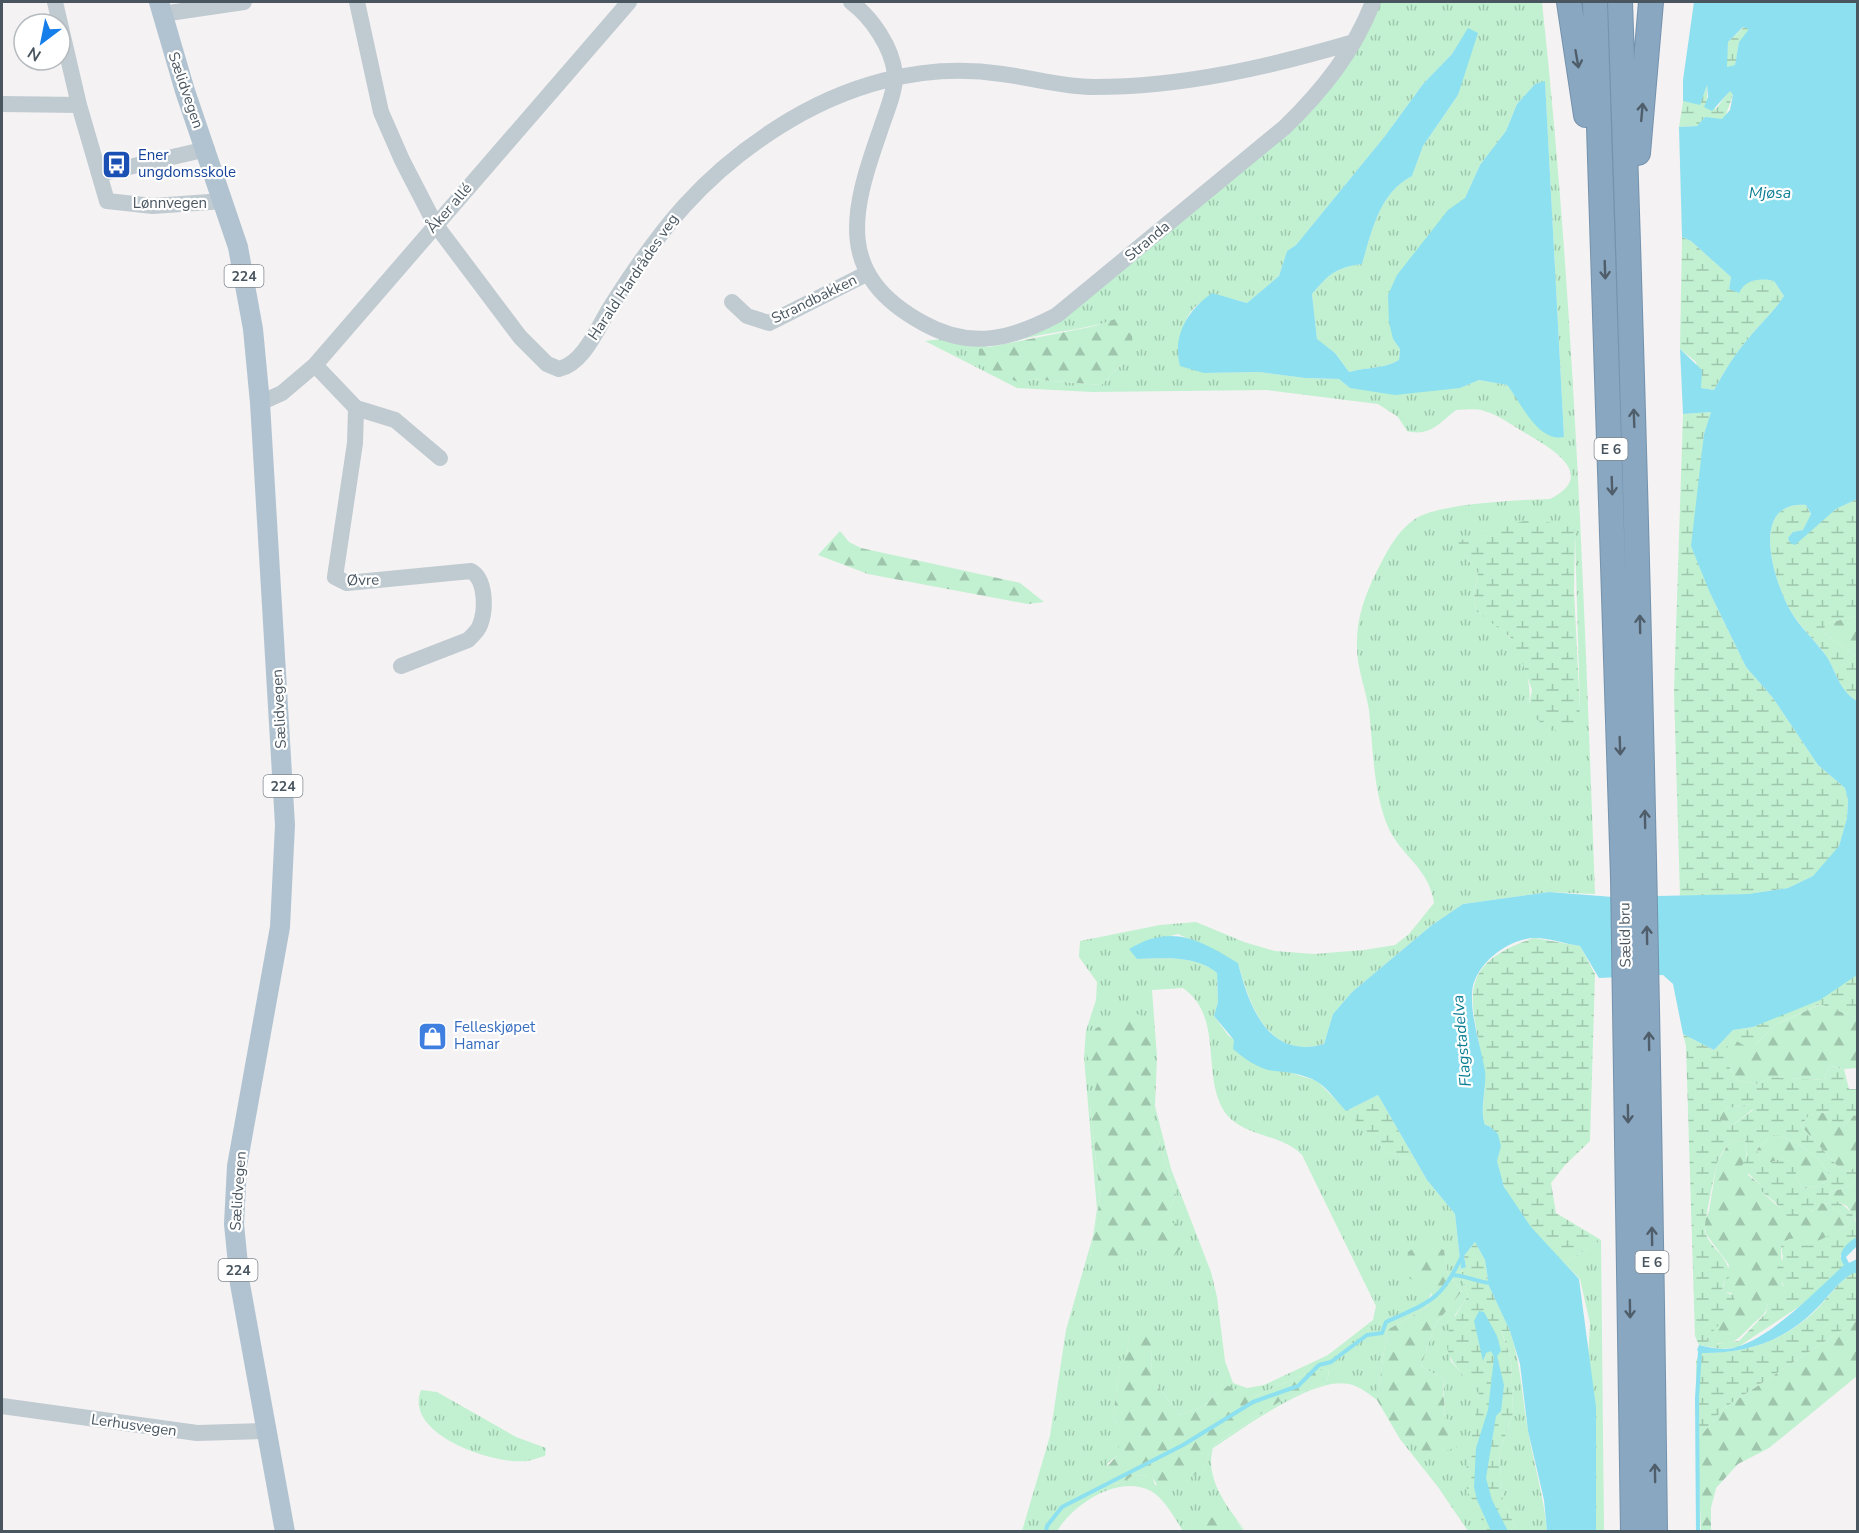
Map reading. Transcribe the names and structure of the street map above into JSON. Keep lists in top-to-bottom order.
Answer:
{
  "streets": {
    "highway": ["E 6", "Sælid bru"],
    "main road": ["Sælidvegen", "224"],
    "street": [
      "Lønnvegen",
      "Åker allé",
      "Stranda",
      "Harald Hardrådes veg",
      "Strandbakken",
      "Øvre",
      "Lerhusvegen"
    ]
  },
  "crossings": [
    ["Sælidvegen", "Lønnvegen"],
    ["Sælidvegen", "Åker allé"],
    ["Sælidvegen", "Lerhusvegen"],
    ["Åker allé", "Harald Hardrådes veg"],
    ["Stranda", "Harald Hardrådes veg"],
    ["Stranda", "Strandbakken"],
    ["E 6", "Sælid bru"]
  ],
  "water": ["Mjøsa", "Flagstadelva"],
  "places": {
    "bus stop": ["Ener ungdomsskole"],
    "shop": ["Felleskjøpet Hamar"]
  },
  "north": "bottom left"
}
